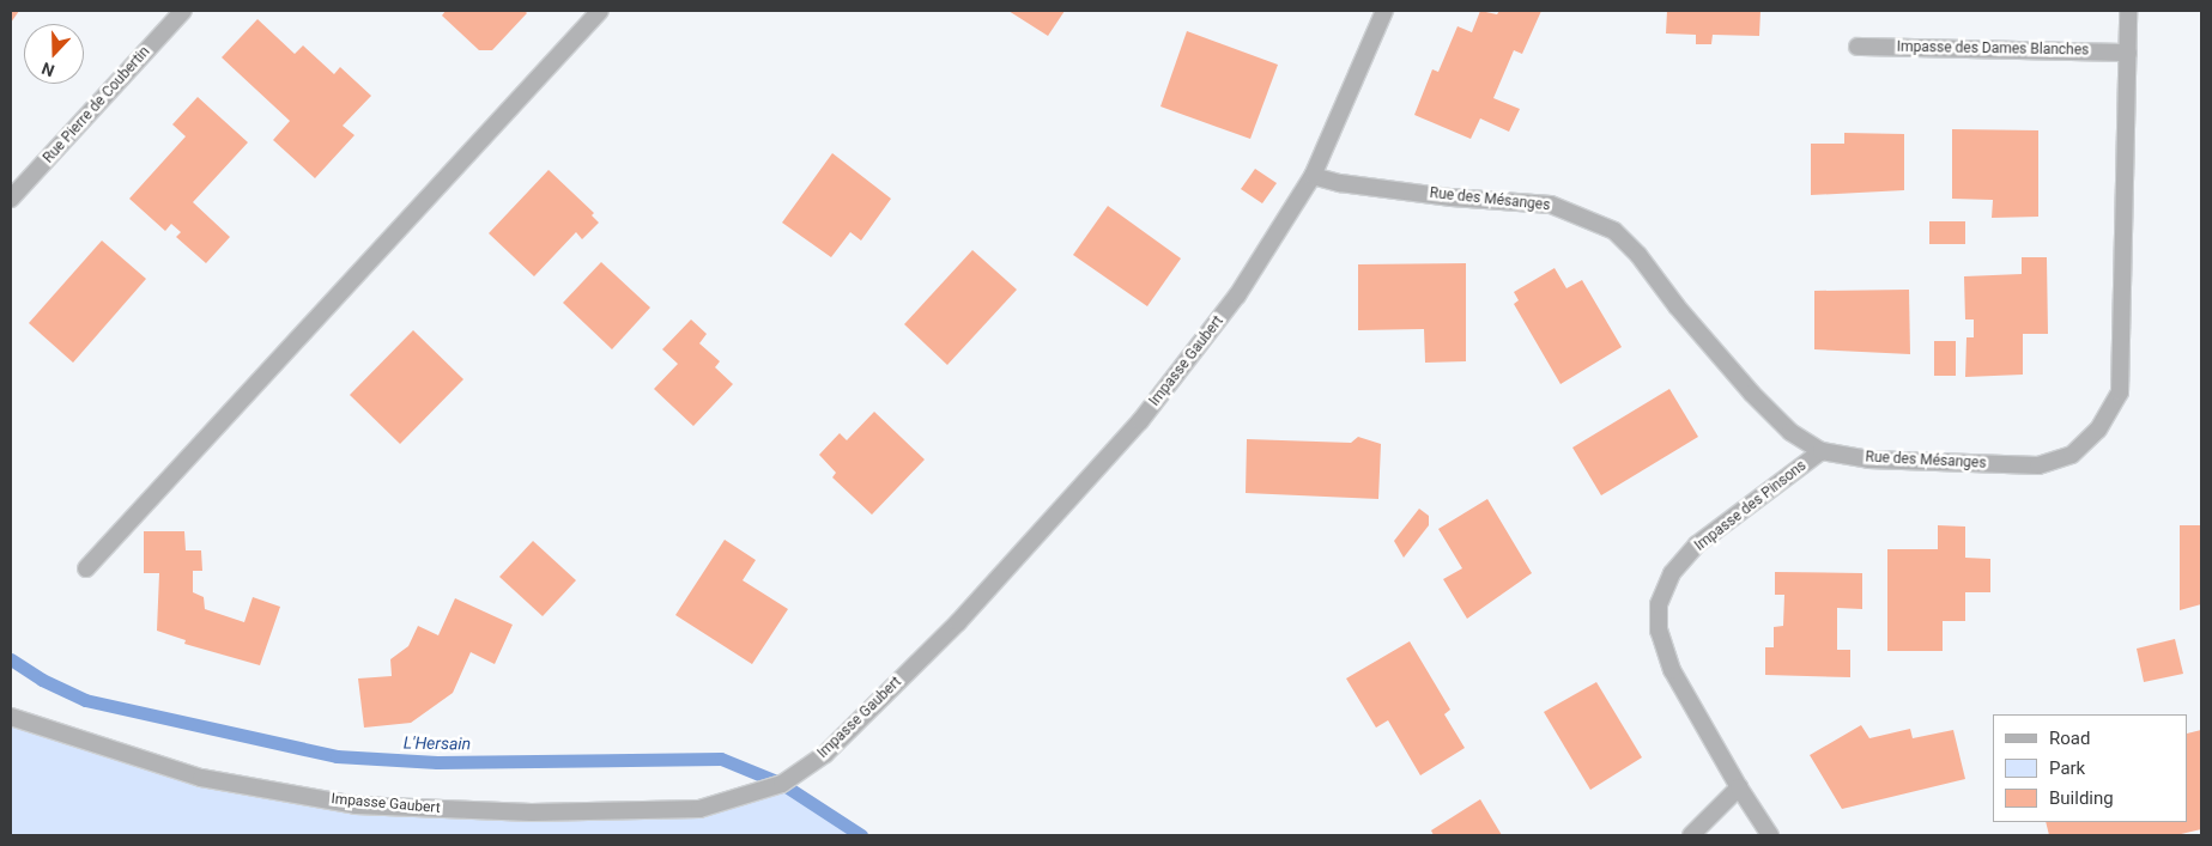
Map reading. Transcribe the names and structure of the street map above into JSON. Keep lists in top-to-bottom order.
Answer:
{
  "streets": {
    "street": [
      "Impasse des Dames Blanches",
      "Rue Pierre de Coubertin",
      "Rue des Mésanges",
      "Impasse Gaubert",
      "Impasse des Pinsons"
    ]
  },
  "crossings": [
    ["Impasse des Dames Blanches", "Rue des Mésanges"],
    ["Rue des Mésanges", "Impasse Gaubert"],
    ["Rue des Mésanges", "Impasse des Pinsons"]
  ],
  "water": ["L'Hersain"],
  "legend": ["Road", "Park", "Building"],
  "north": "bottom"
}
